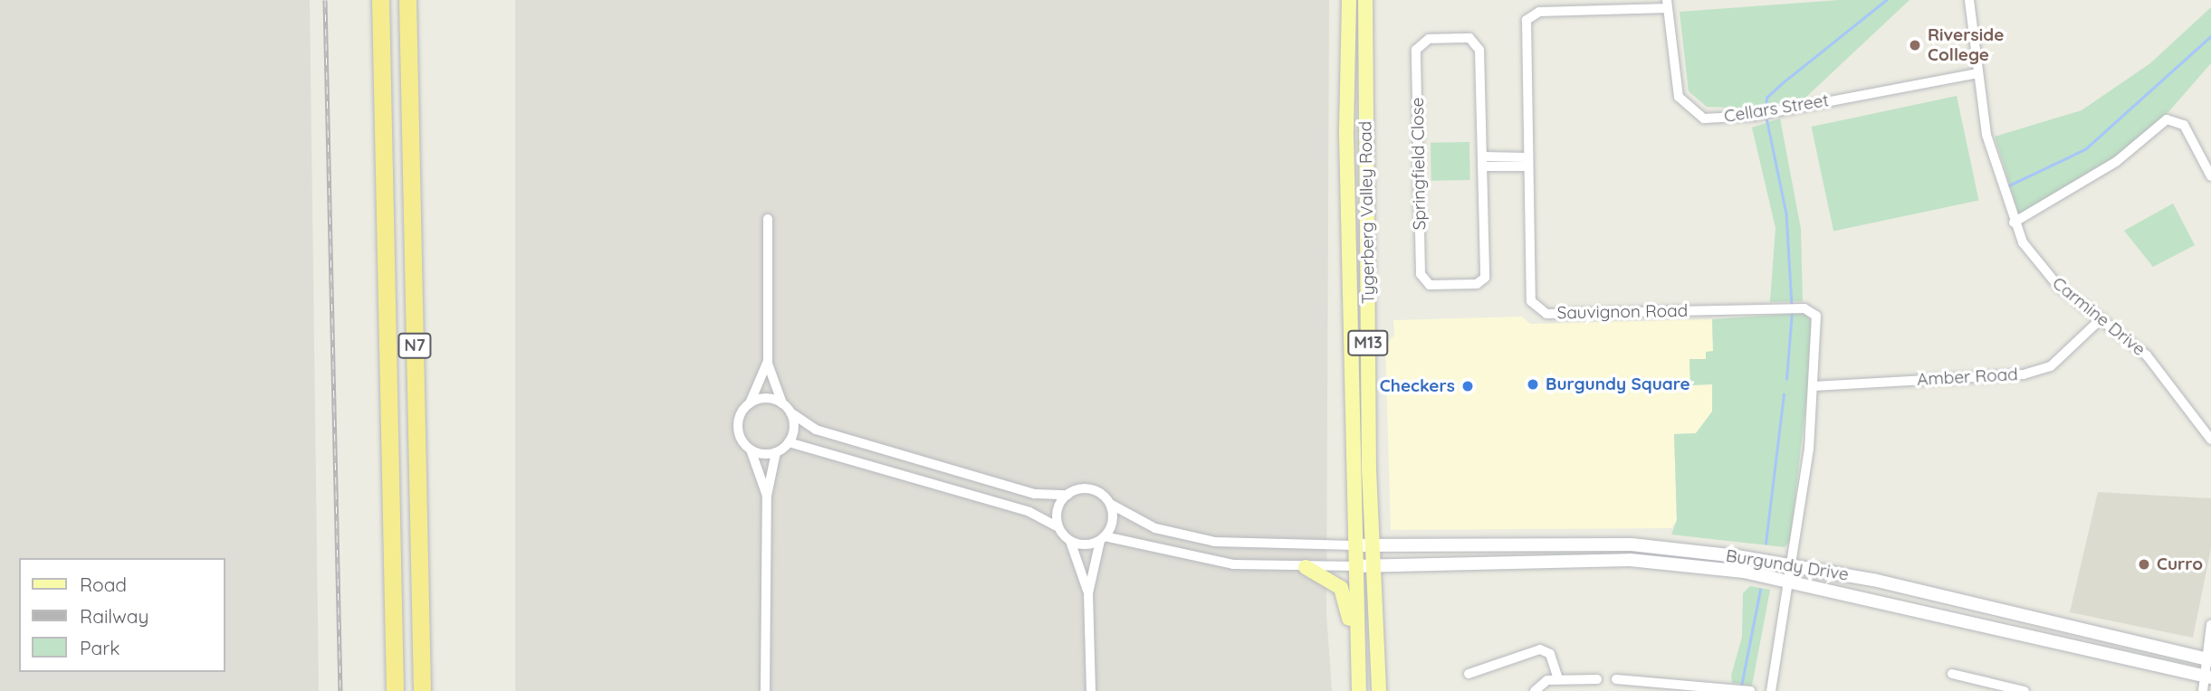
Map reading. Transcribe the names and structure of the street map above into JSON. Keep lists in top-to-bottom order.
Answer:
{
  "streets": {
    "highway": ["N7"],
    "main road": ["Tygerberg Valley Road", "M13", "Burgundy Drive"],
    "street": [
      "Cellars Street",
      "Springfield Close",
      "Sauvignon Road",
      "Carmine Drive",
      "Amber Road"
    ]
  },
  "crossings": [
    ["Cellars Street", "Sauvignon Road"],
    ["Cellars Street", "Carmine Drive"],
    ["Tygerberg Valley Road", "Burgundy Drive"],
    ["Sauvignon Road", "Amber Road"],
    ["Sauvignon Road", "Burgundy Drive"],
    ["Carmine Drive", "Amber Road"]
  ],
  "places": [
    "Riverside College",
    "Burgundy Square",
    "Checkers",
    "Curro"
  ],
  "legend": ["Road", "Railway", "Park"]
}
